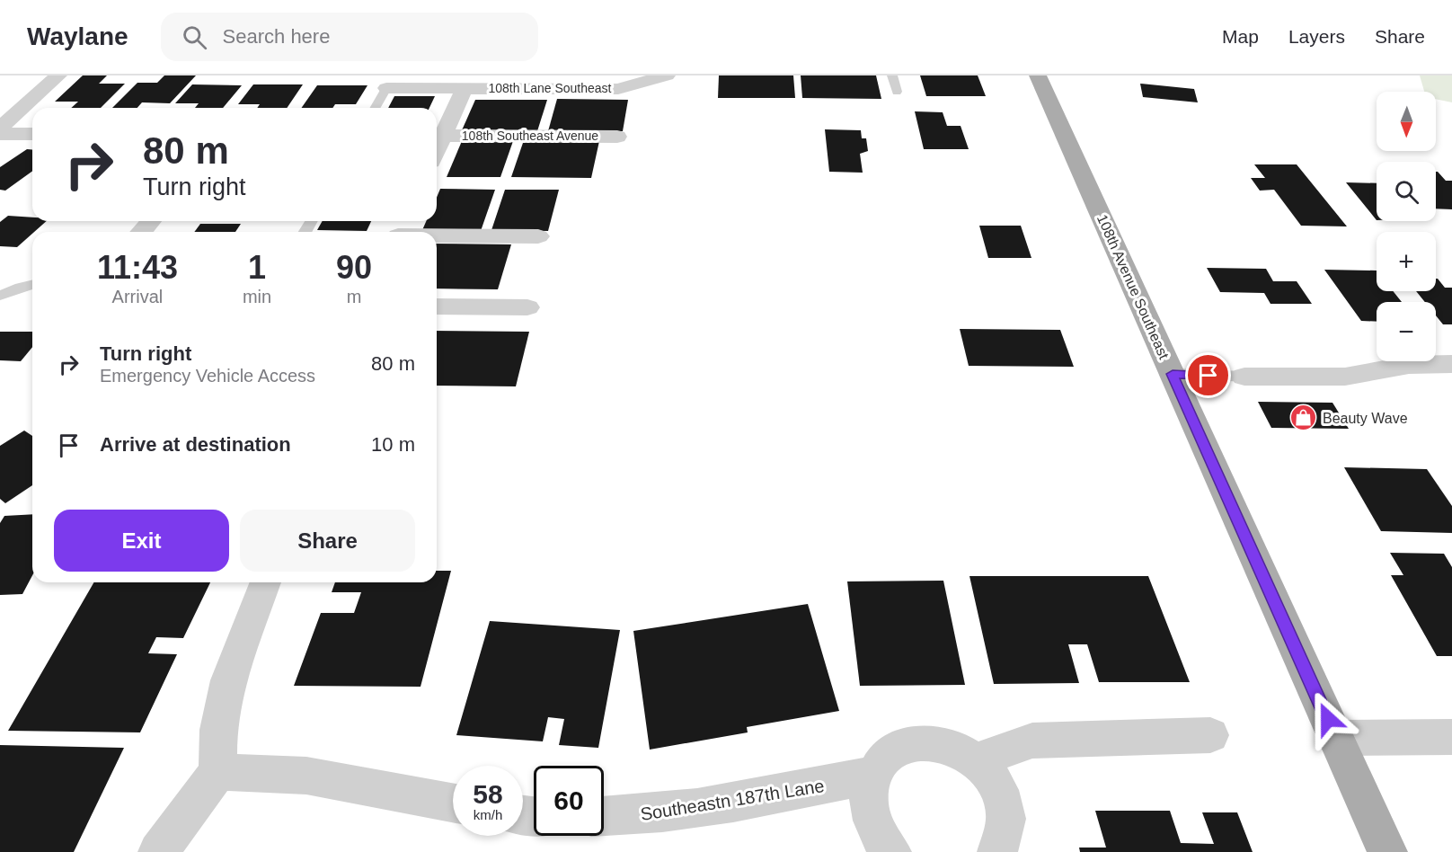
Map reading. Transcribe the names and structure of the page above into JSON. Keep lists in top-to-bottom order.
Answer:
{
  "streets": {
    "main road": ["108th Avenue Southeast"],
    "street": ["108th Lane Southeast", "108th Southeast Avenue", "Southeastn 187th Lane"]
  },
  "places": {
    "shop": ["Beauty Wave"]
  },
  "north": "bottom",
  "page": {
    "header": "Waylane",
    "search": "Search here",
    "nav": ["Map", "Layers", "Share"],
    "map_buttons": ["+", "−"],
    "turn": ["80 m", "Turn right"],
    "eta": [
      "11:43",
      "Arrival",
      "1",
      "min",
      "90",
      "m"
    ],
    "list": [
      {
        "name": "Turn right",
        "note": "Emergency Vehicle Access",
        "value": "80 m"
      },
      {
        "name": "Arrive at destination",
        "value": "10 m"
      }
    ],
    "buttons": ["Exit", "Share"],
    "speed": "58 km/h",
    "limit": "60"
  }
}
